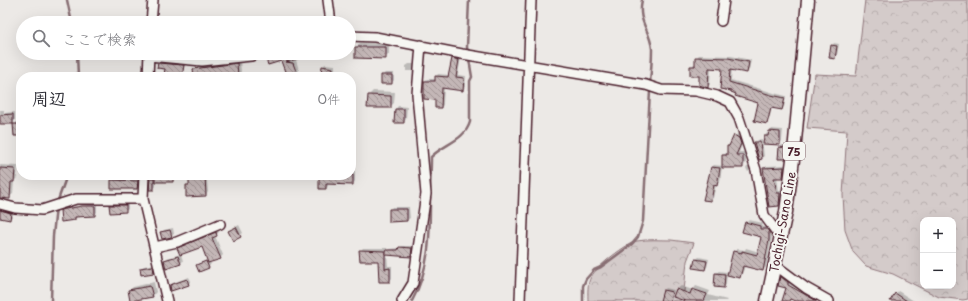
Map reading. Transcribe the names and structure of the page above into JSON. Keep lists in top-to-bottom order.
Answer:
{
  "streets": {
    "main road": ["75", "Tochigi-Sano Line"]
  },
  "page": {
    "search": "ここで検索",
    "heading": ["周辺", "0件"],
    "map_buttons": ["+", "−"]
  }
}
